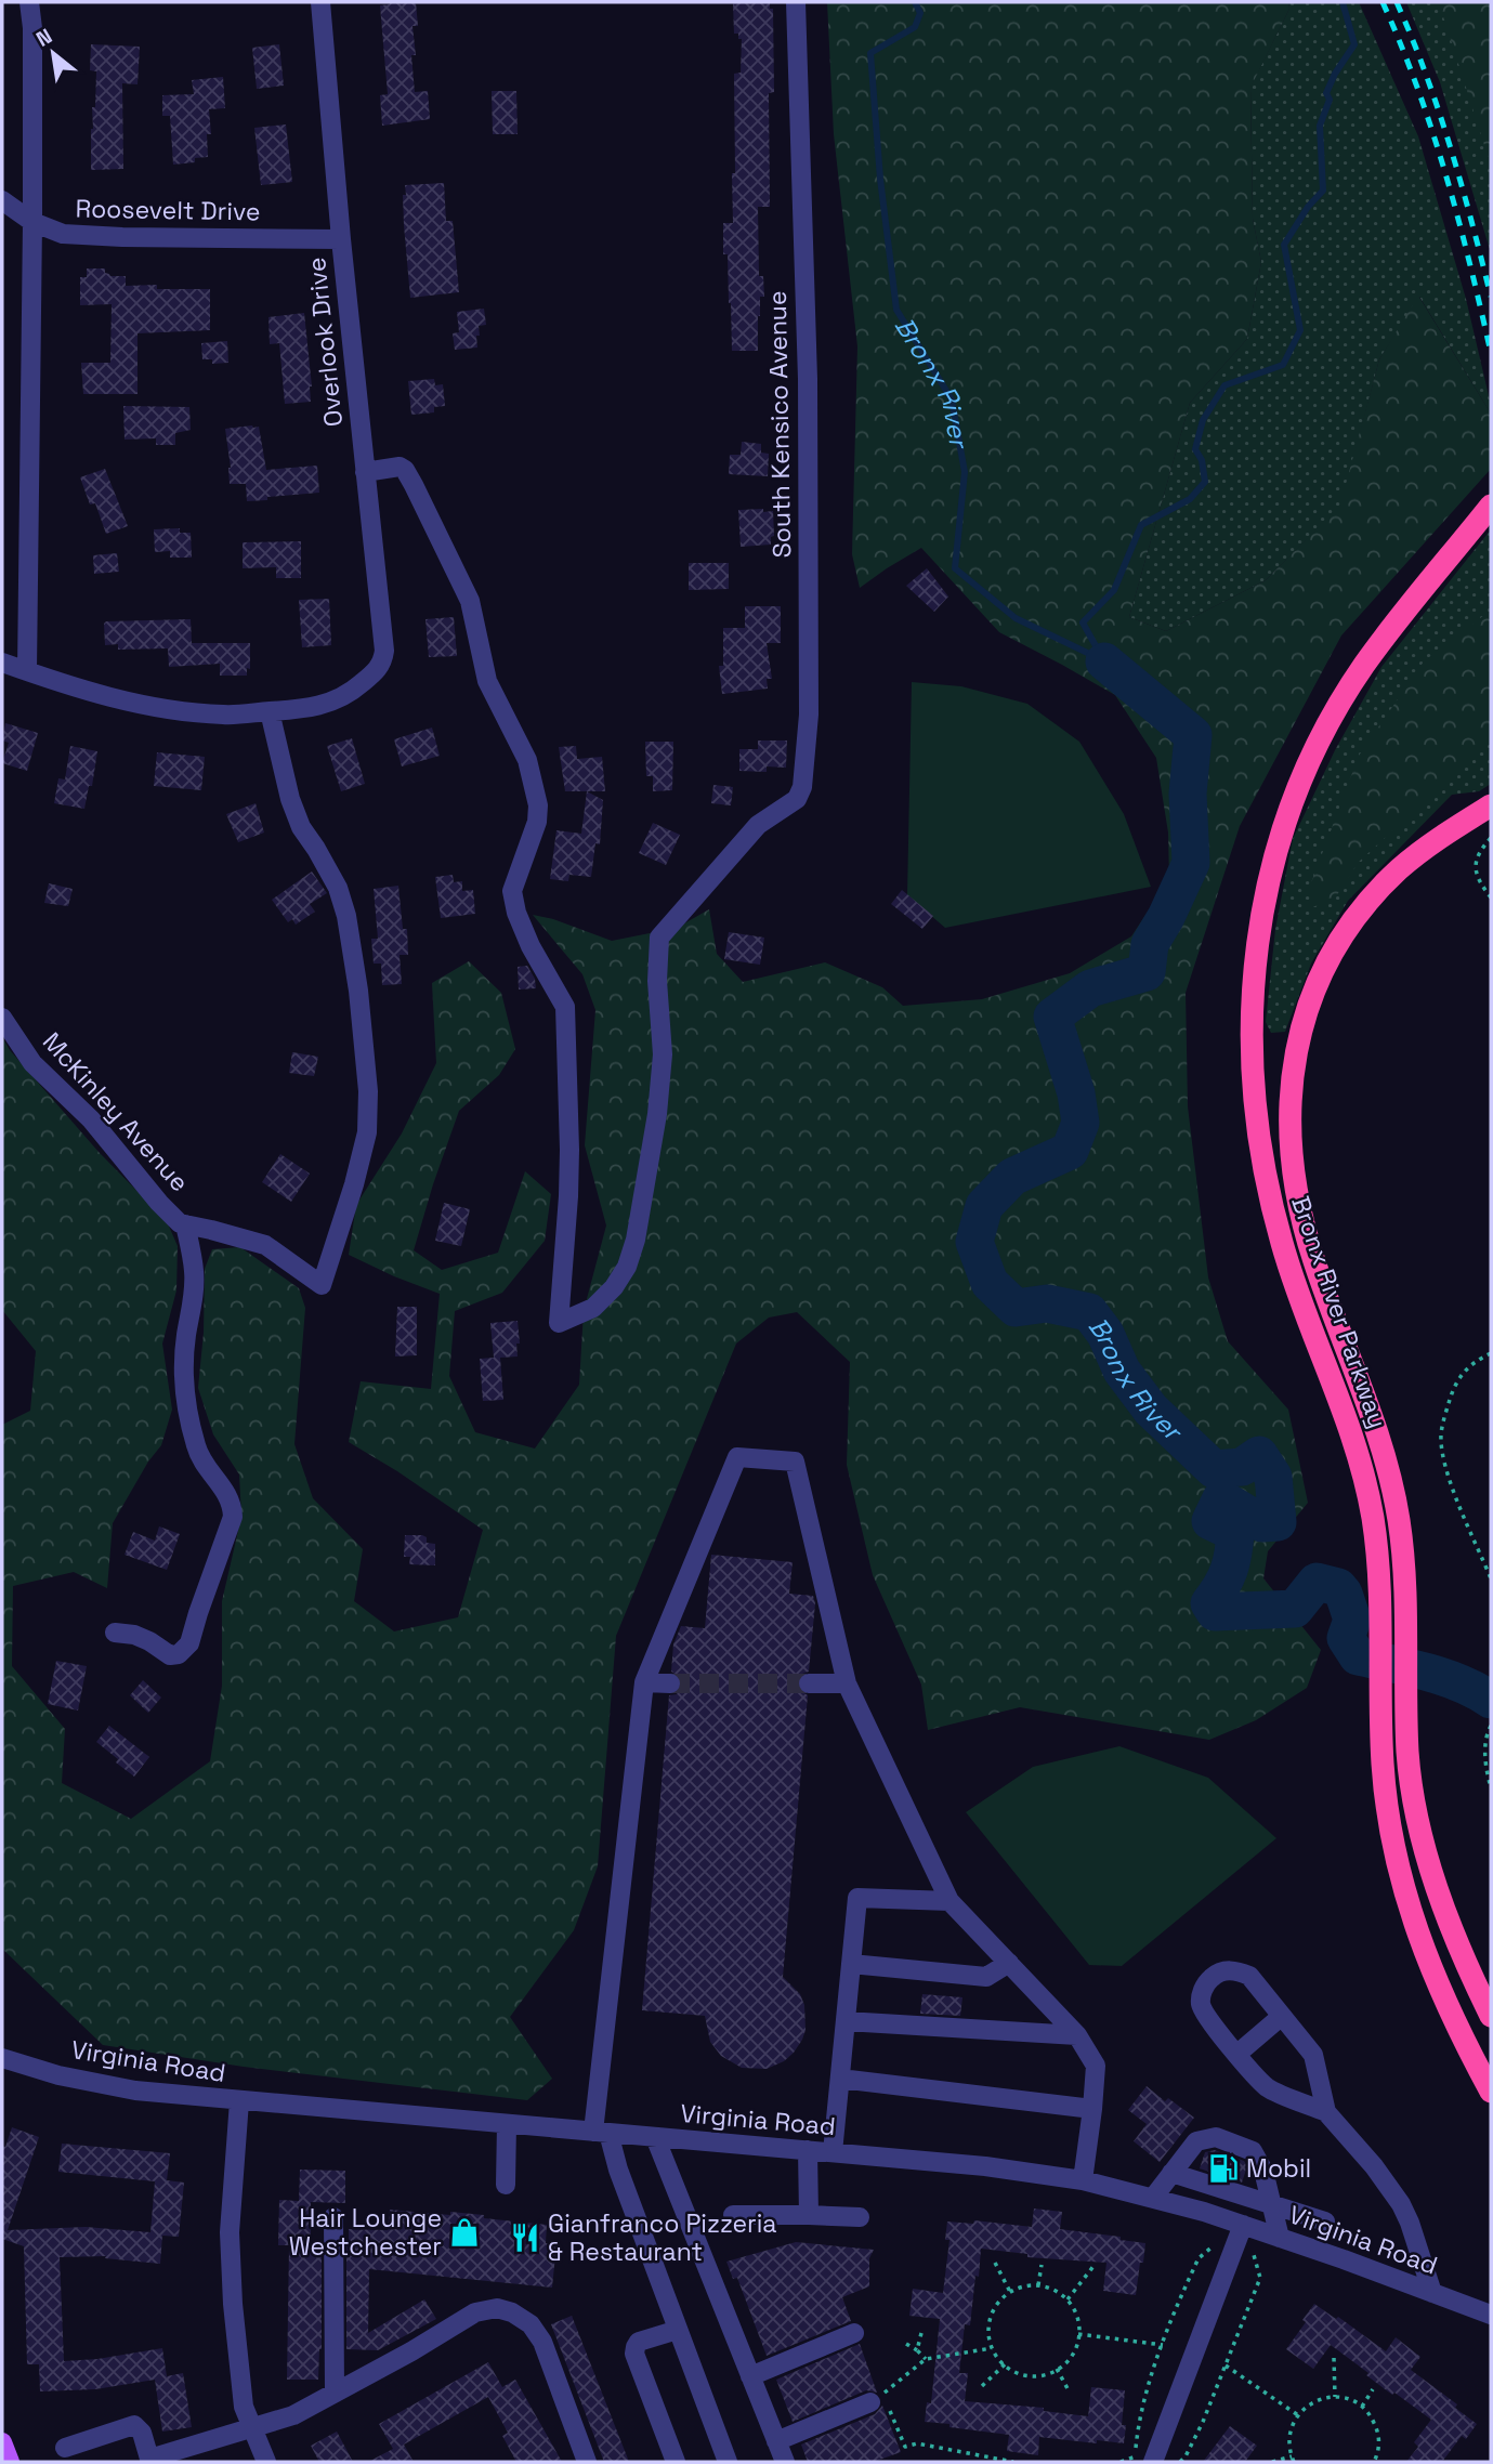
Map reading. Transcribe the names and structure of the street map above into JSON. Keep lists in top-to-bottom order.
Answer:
{
  "streets": {
    "highway": ["Bronx River Parkway"],
    "street": [
      "Roosevelt Drive",
      "Overlook Drive",
      "South Kensico Avenue",
      "McKinley Avenue",
      "Virginia Road"
    ]
  },
  "crossings": [
    ["Roosevelt Drive", "Overlook Drive"],
    ["Overlook Drive", "South Kensico Avenue"],
    ["Overlook Drive", "McKinley Avenue"]
  ],
  "water": ["Bronx River"],
  "places": {
    "fuel station": ["Mobil"],
    "shop": ["Hair Lounge Westchester"],
    "restaurant": ["Gianfranco Pizzeria & Restaurant"]
  },
  "north": "top left"
}
